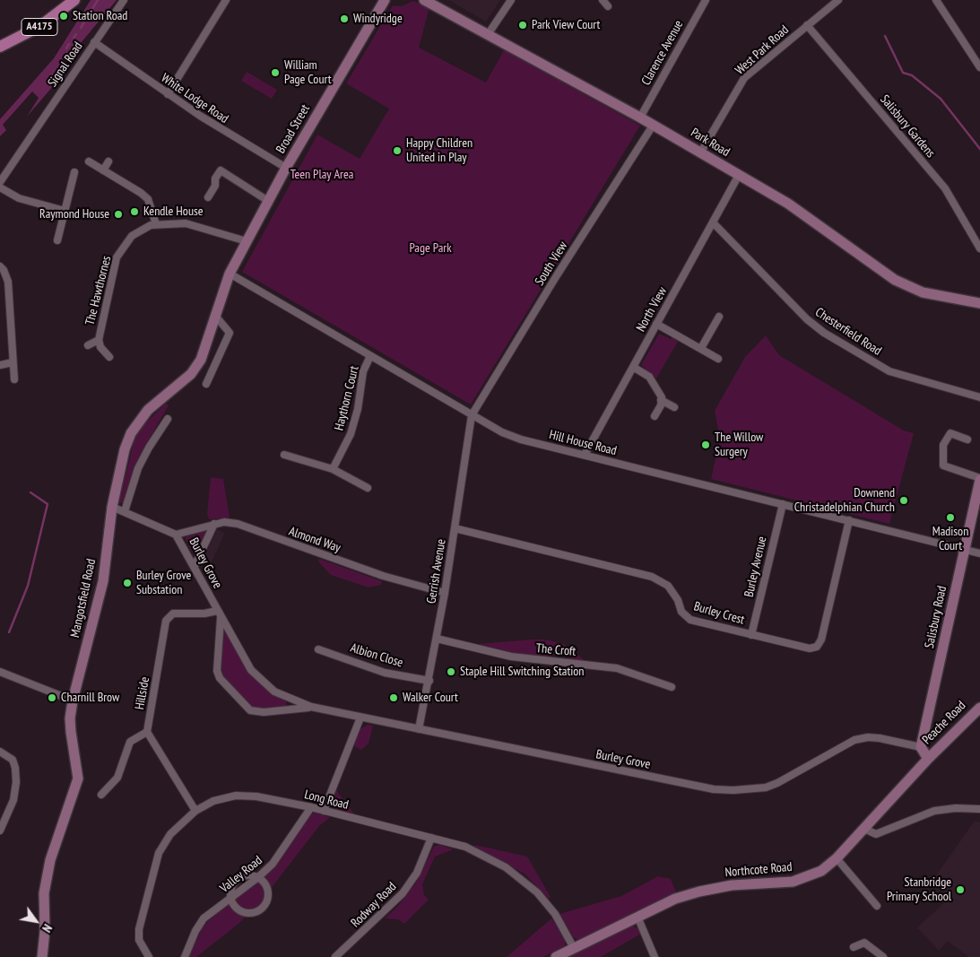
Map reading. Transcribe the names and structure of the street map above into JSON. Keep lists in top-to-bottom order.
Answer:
{
  "streets": {
    "main road": ["A4175"],
    "street": [
      "West Park Road",
      "Clarence Avenue",
      "Signal Road",
      "White Lodge Road",
      "Salisbury Gardens",
      "Broad Street",
      "Park Road",
      "South View",
      "The Hawthornes",
      "North View",
      "Chesterfield Road",
      "Haythorn Court",
      "Hill House Road",
      "Almond Way",
      "Burley Grove",
      "Burley Avenue",
      "Gerrish Avenue",
      "Mangotsfield Road",
      "Burley Crest",
      "Salisbury Road",
      "The Croft",
      "Albion Close",
      "Hillside",
      "Peache Road",
      "Long Road",
      "Northcote Road",
      "Valley Road",
      "Rodway Road"
    ]
  },
  "crossings": [
    ["West Park Road", "Salisbury Gardens"],
    ["West Park Road", "Park Road"],
    ["Clarence Avenue", "Park Road"],
    ["Signal Road", "White Lodge Road"],
    ["White Lodge Road", "Broad Street"],
    ["Broad Street", "The Hawthornes"],
    ["Broad Street", "Hill House Road"],
    ["Broad Street", "Mangotsfield Road"],
    ["Park Road", "South View"],
    ["Park Road", "North View"],
    ["South View", "Hill House Road"],
    ["South View", "Gerrish Avenue"],
    ["North View", "Chesterfield Road"],
    ["North View", "Hill House Road"],
    ["Haythorn Court", "Hill House Road"],
    ["Hill House Road", "Burley Avenue"],
    ["Hill House Road", "Gerrish Avenue"],
    ["Hill House Road", "Mangotsfield Road"],
    ["Hill House Road", "Burley Crest"],
    ["Hill House Road", "Salisbury Road"],
    ["Almond Way", "Burley Grove"],
    ["Almond Way", "Gerrish Avenue"],
    ["Burley Grove", "Gerrish Avenue"],
    ["Burley Grove", "Mangotsfield Road"],
    ["Burley Grove", "Salisbury Road"],
    ["Burley Grove", "Hillside"],
    ["Burley Avenue", "Burley Crest"],
    ["Gerrish Avenue", "Burley Crest"],
    ["Gerrish Avenue", "The Croft"],
    ["Gerrish Avenue", "Albion Close"],
    ["Peache Road", "Northcote Road"],
    ["Long Road", "Northcote Road"],
    ["Long Road", "Valley Road"],
    ["Long Road", "Rodway Road"]
  ],
  "parks": ["Teen Play Area", "Page Park"],
  "places": [
    "Station Road",
    "Windyridge",
    "Park View Court",
    "William Page Court",
    "Happy Children United in Play",
    "Kendle House",
    "Raymond House",
    "The Willow Surgery",
    "Downend Christadelphian Church",
    "Madison Court",
    "Burley Grove Substation",
    "Staple Hill Switching Station",
    "Charnill Brow",
    "Walker Court",
    "Stanbridge Primary School"
  ],
  "north": "bottom right"
}
